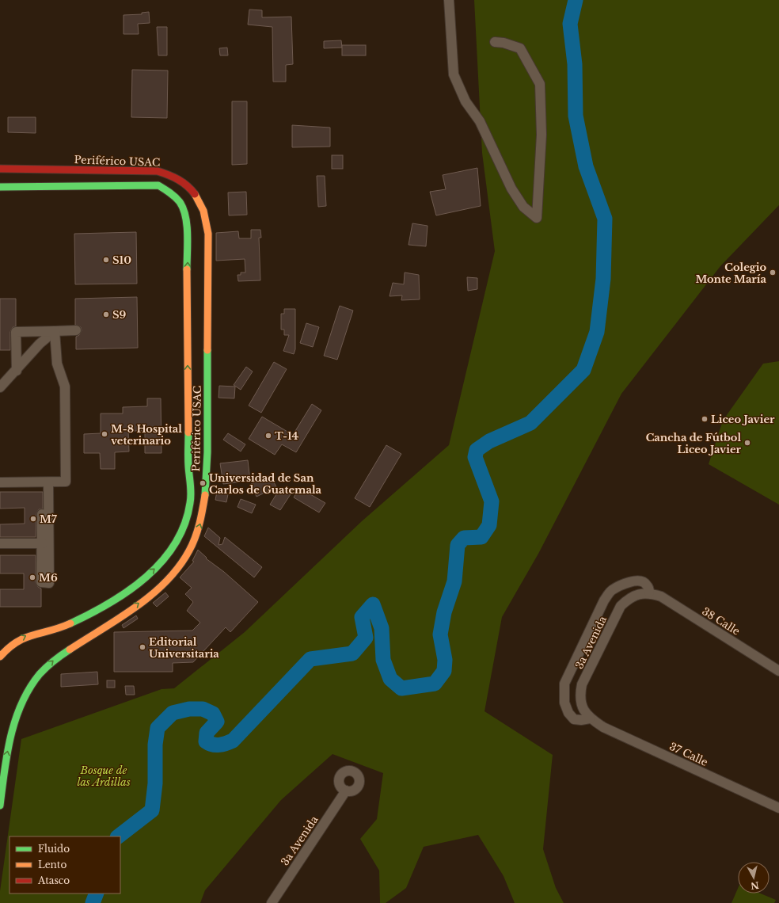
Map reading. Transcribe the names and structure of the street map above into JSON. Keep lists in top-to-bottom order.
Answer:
{
  "streets": {
    "street": [
      "Periférico USAC",
      "38 Calle",
      "3a Avenida",
      "37 Calle"
    ]
  },
  "crossings": [
    ["38 Calle", "3a Avenida"],
    ["3a Avenida", "37 Calle"]
  ],
  "parks": ["Bosque de las Ardillas"],
  "places": [
    "S10",
    "Colegio Monte María",
    "S9",
    "Liceo Javier",
    "M-8 Hospital veterinario",
    "T-14",
    "Cancha de Fútbol Liceo Javier",
    "Universidad de San Carlos de Guatemala",
    "M7",
    "M6",
    "Editorial Universitaria"
  ],
  "legend": ["Fluido", "Lento", "Atasco"],
  "north": "bottom"
}
